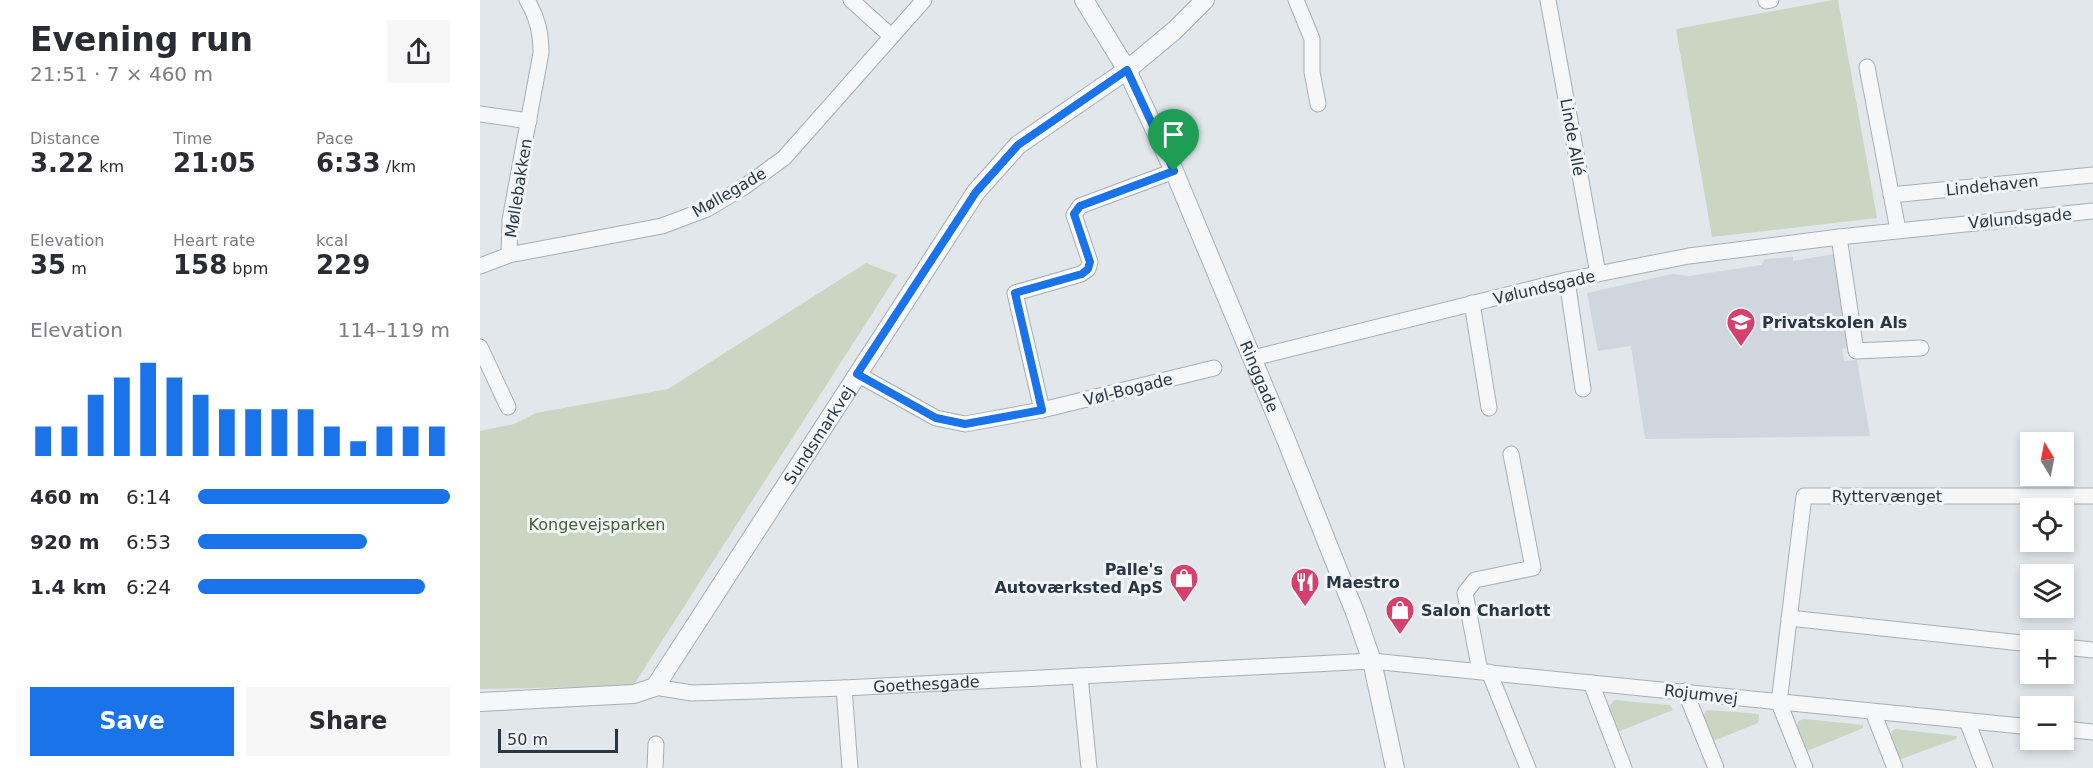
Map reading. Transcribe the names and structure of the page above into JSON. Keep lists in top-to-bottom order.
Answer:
{
  "streets": {
    "street": [
      "Linde Allé",
      "Lindehaven",
      "Møllebakken",
      "Møllegade",
      "Vølundsgade",
      "Ringgade",
      "Vøl-Bogade",
      "Sundsmarkvej",
      "Ryttervænget",
      "Goethesgade",
      "Rojumvej"
    ]
  },
  "crossings": [
    ["Linde Allé", "Vølundsgade"],
    ["Møllebakken", "Møllegade"],
    ["Vølundsgade", "Ringgade"],
    ["Ringgade", "Sundsmarkvej"],
    ["Ringgade", "Goethesgade"],
    ["Ringgade", "Rojumvej"],
    ["Vøl-Bogade", "Sundsmarkvej"],
    ["Sundsmarkvej", "Goethesgade"],
    ["Ryttervænget", "Rojumvej"],
    ["Goethesgade", "Rojumvej"]
  ],
  "parks": ["Kongevejsparken"],
  "places": {
    "school or university": ["Privatskolen Als"],
    "shop": ["Palle's Autoværksted ApS", "Salon Charlott"],
    "restaurant": ["Maestro"]
  },
  "scale_bar": "50 m",
  "north": "top",
  "page": {
    "heading": ["Evening run", "21:51 · 7 × 460 m"],
    "stats": [
      ["Distance", "3.22 km"],
      ["Time", "21:05"],
      ["Pace", "6:33 /km"],
      ["Elevation", "35 m"],
      ["Heart rate", "158 bpm"],
      ["kcal", "229"]
    ],
    "chart": ["Elevation", "114–119 m"],
    "map_buttons": ["+", "−"],
    "list": [
      {
        "name": "460 m",
        "note": "6:14"
      },
      {
        "name": "920 m",
        "note": "6:53"
      },
      {
        "name": "1.4 km",
        "note": "6:24"
      }
    ],
    "buttons": ["Save", "Share"],
    "scale": "50 m"
  }
}
